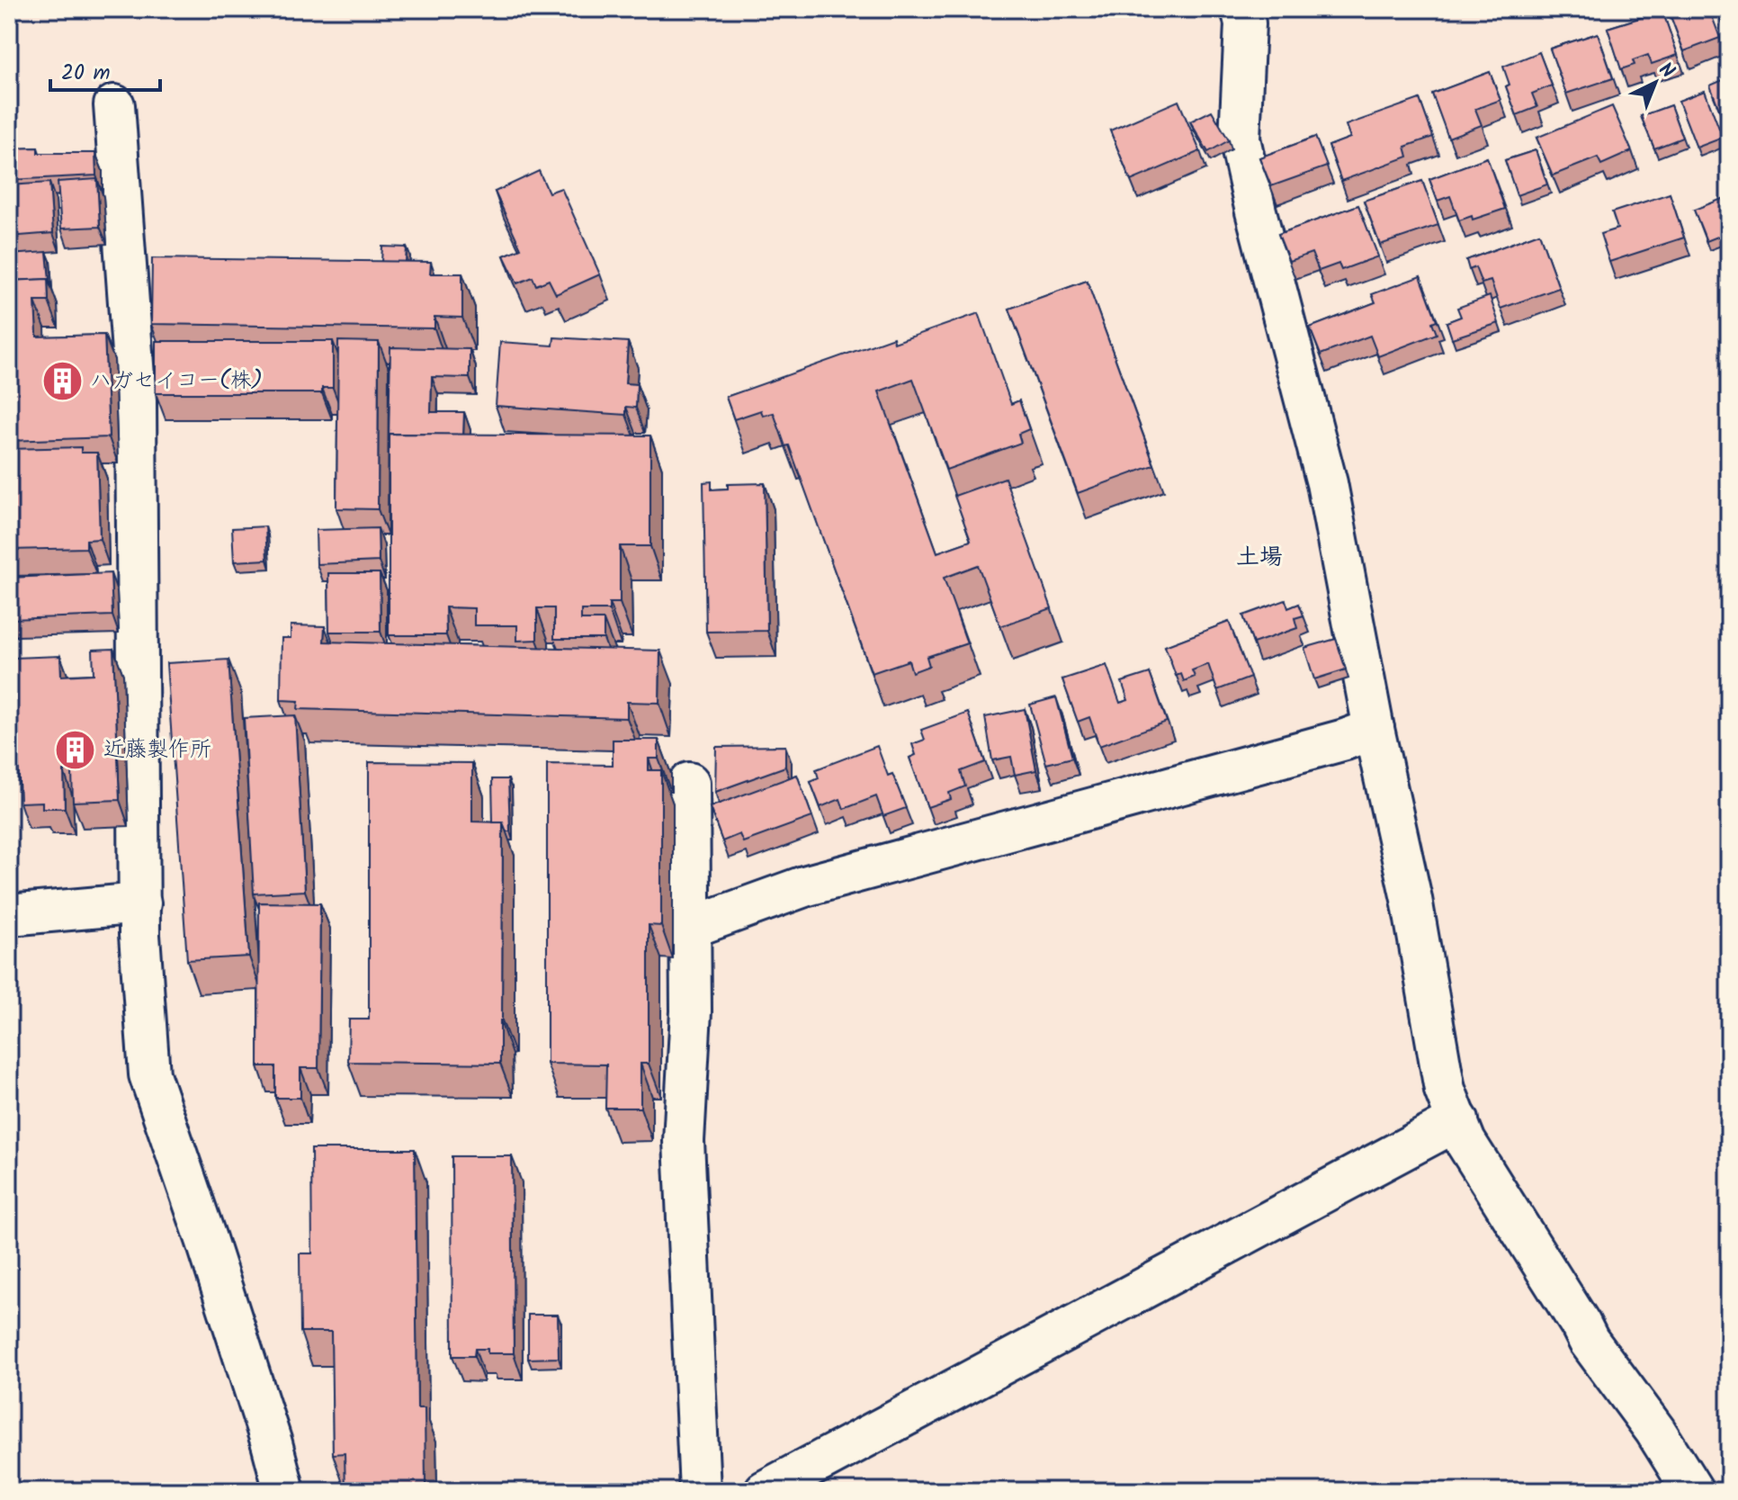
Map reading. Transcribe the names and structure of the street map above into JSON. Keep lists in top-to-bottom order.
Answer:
{
  "districts": ["土場"],
  "places": {
    "building": ["ハガセイコー(株)", "近藤製作所"]
  },
  "scale_bar": "20 m",
  "north": "top right"
}
